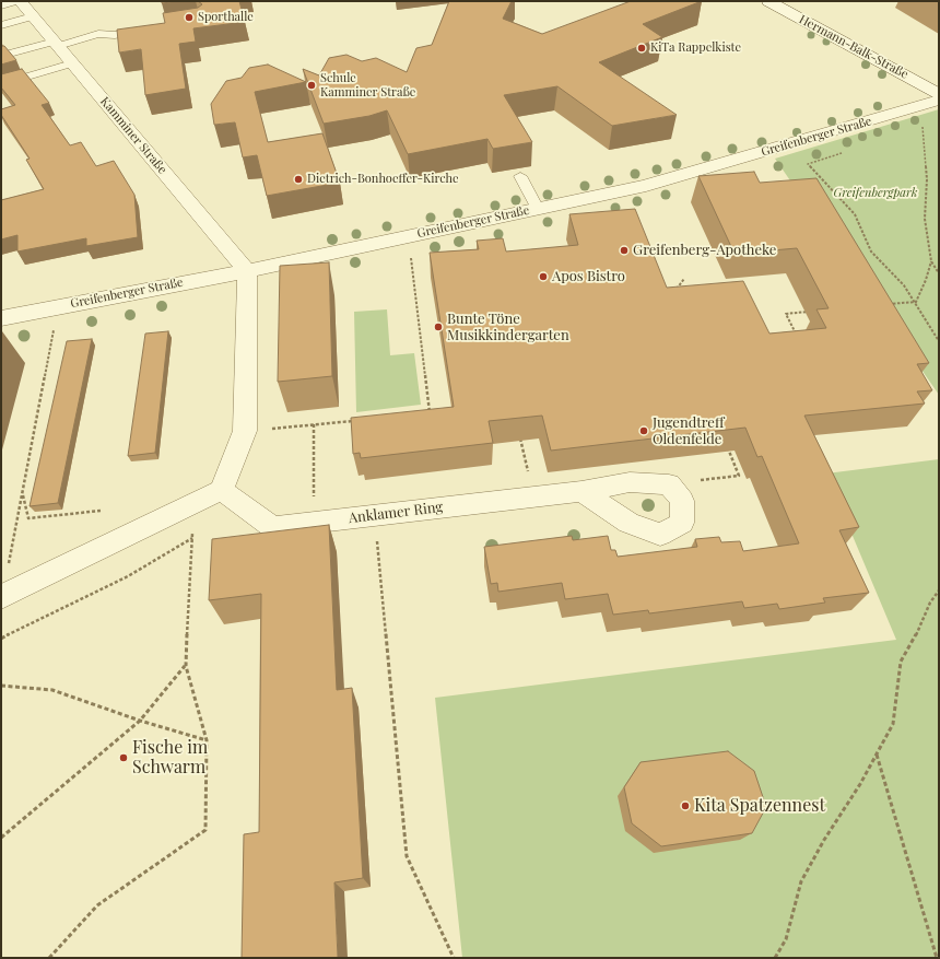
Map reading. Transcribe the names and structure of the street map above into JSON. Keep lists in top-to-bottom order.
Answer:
{
  "streets": {
    "street": [
      "Hermann-Balk-Straße",
      "Kamminer Straße",
      "Greifenberger Straße",
      "Anklamer Ring"
    ]
  },
  "crossings": [
    ["Kamminer Straße", "Greifenberger Straße"]
  ],
  "parks": ["Greifenbergpark"],
  "places": [
    "Sporthalle",
    "KiTa Rappelkiste",
    "Schule Kamminer Straße",
    "Dietrich-Bonhoeffer-Kirche",
    "Greifenberg-Apotheke",
    "Apos Bistro",
    "Bunte Töne Musikkindergarten",
    "Jugendtreff Oldenfelde",
    "Fische im Schwarm",
    "Kita Spatzennest"
  ]
}
